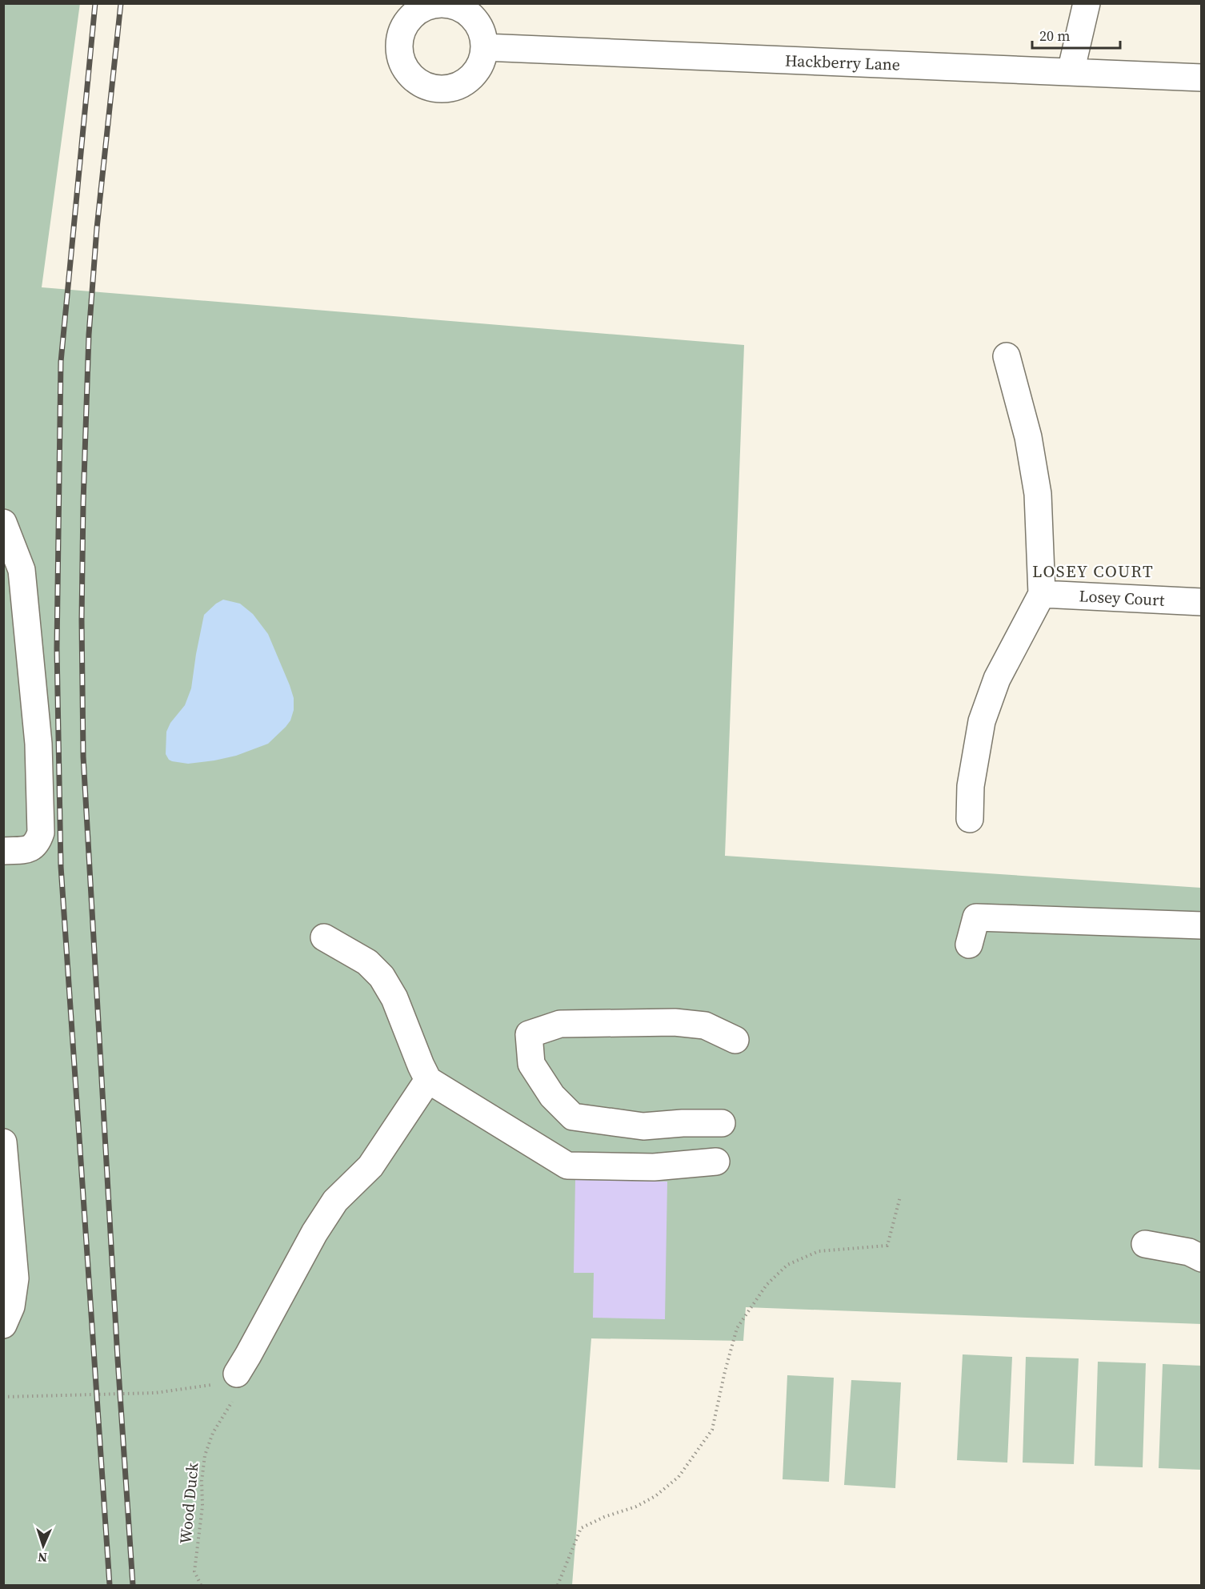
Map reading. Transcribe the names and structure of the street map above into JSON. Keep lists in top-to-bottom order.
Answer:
{
  "streets": {
    "street": ["Hackberry Lane", "Losey Court"],
    "path": ["Wood Duck"]
  },
  "districts": ["LOSEY COURT"],
  "scale_bar": "20 m",
  "north": "bottom"
}
